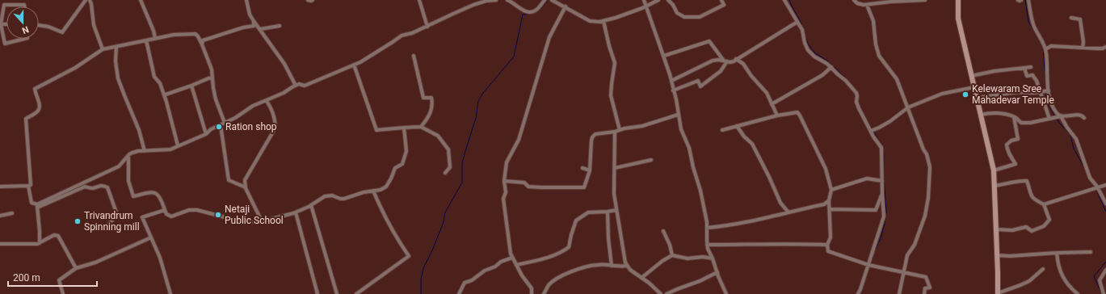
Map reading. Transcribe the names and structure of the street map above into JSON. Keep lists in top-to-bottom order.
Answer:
{
  "places": [
    "Kelewaram Sree Mahadevar Temple",
    "Ration shop",
    "Netaji Public School",
    "Trivandrum Spinning mill"
  ],
  "scale_bar": "200 m",
  "north": "bottom"
}
